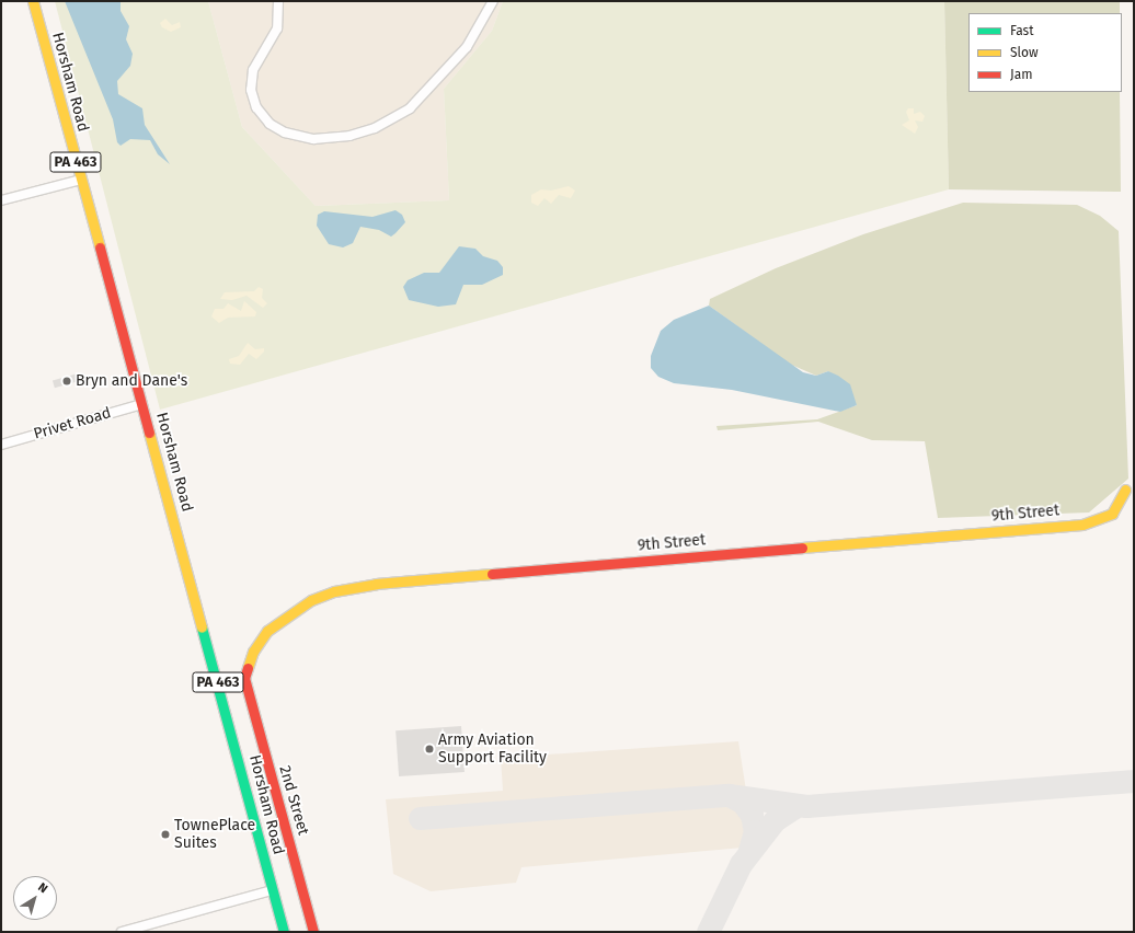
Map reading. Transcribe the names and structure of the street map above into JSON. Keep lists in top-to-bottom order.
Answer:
{
  "streets": {
    "street": [
      "Horsham Road",
      "PA 463",
      "Privet Road",
      "9th Street",
      "2nd Street"
    ]
  },
  "crossings": [
    ["Horsham Road", "Privet Road"],
    ["9th Street", "2nd Street"]
  ],
  "places": ["Bryn and Dane's", "Army Aviation Support Facility", "TownePlace Suites"],
  "legend": ["Fast", "Slow", "Jam"],
  "north": "top right"
}
